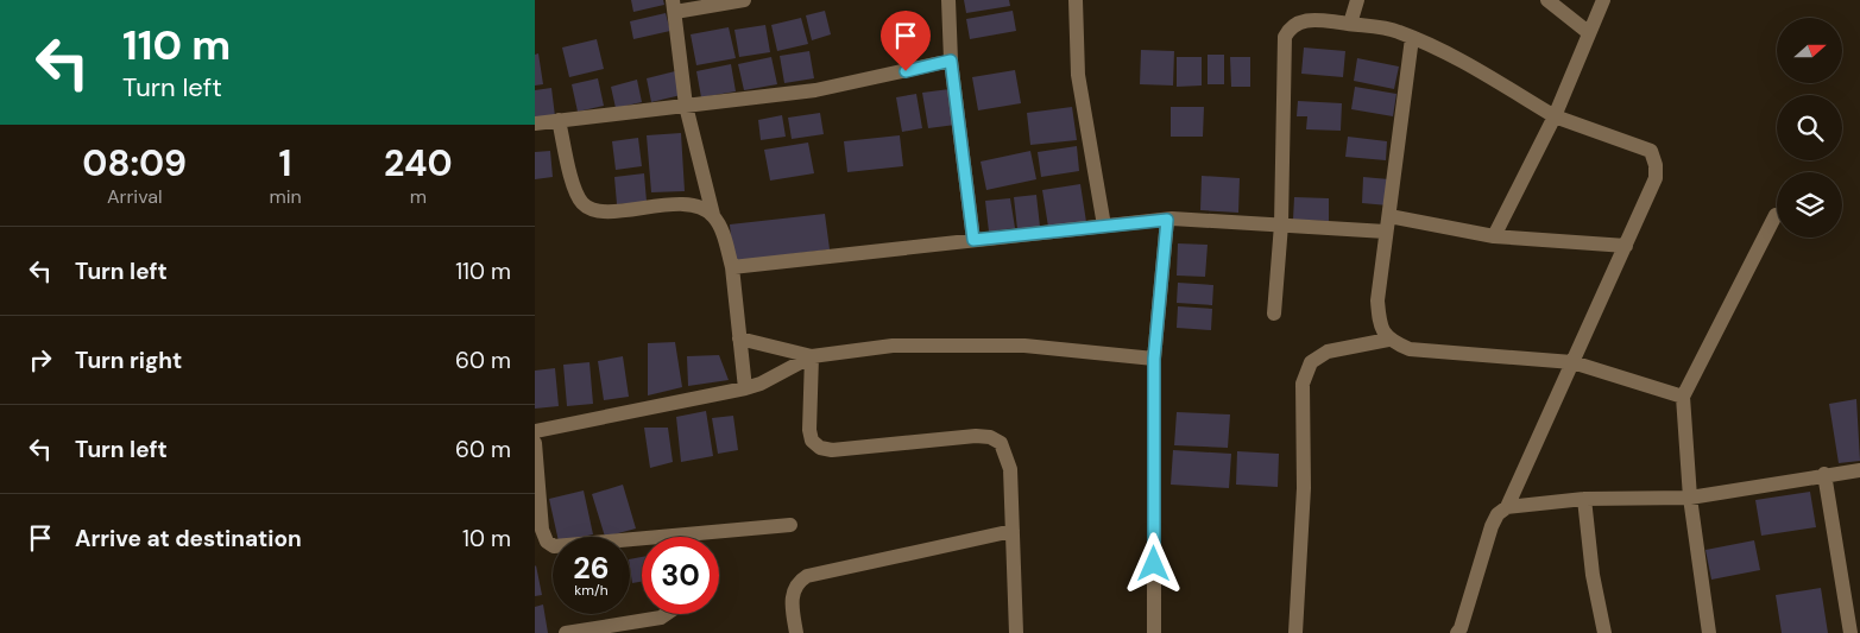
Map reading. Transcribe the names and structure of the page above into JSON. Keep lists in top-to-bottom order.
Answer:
{
  "north": "right",
  "page": {
    "turn": ["110 m", "Turn left"],
    "eta": [
      "08:09",
      "Arrival",
      "1",
      "min",
      "240",
      "m"
    ],
    "list": [
      {
        "name": "Turn left",
        "value": "110 m"
      },
      {
        "name": "Turn right",
        "value": "60 m"
      },
      {
        "name": "Turn left",
        "value": "60 m"
      },
      {
        "name": "Arrive at destination",
        "value": "10 m"
      }
    ],
    "speed": "26 km/h",
    "limit": "30"
  }
}
